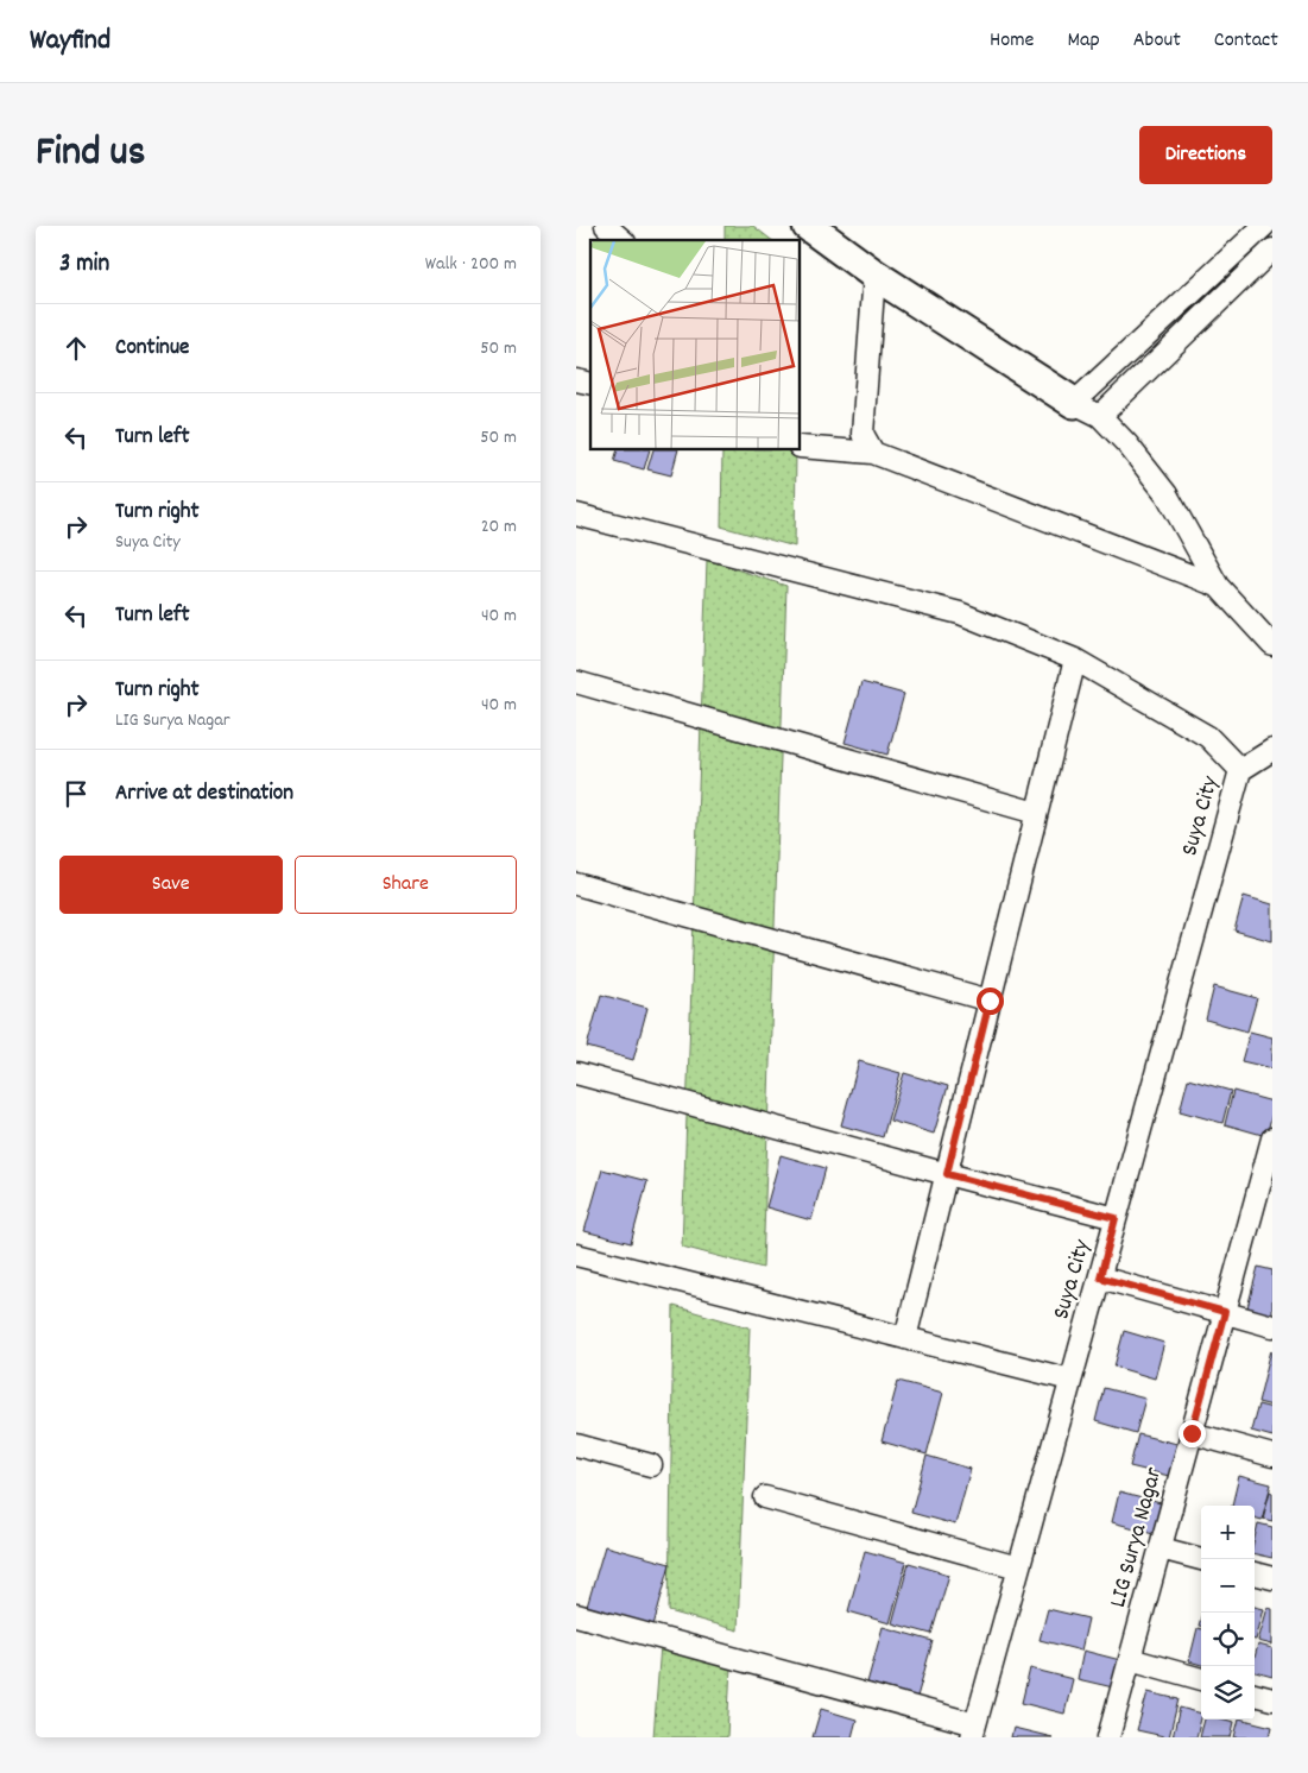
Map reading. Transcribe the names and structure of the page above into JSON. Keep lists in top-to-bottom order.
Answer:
{
  "streets": {
    "street": ["Suya City", "LIG Surya Nagar"]
  },
  "page": {
    "header": "Wayfind",
    "nav": [
      "Home",
      "Map",
      "About",
      "Contact"
    ],
    "title": "Find us",
    "buttons": [
      "Directions",
      ["Save", "Share"]
    ],
    "heading": ["3 min", "Walk · 200 m"],
    "list": [
      ["Continue", "50 m"],
      ["Turn left", "50 m"],
      ["Turn right", "Suya City", "20 m"],
      ["Turn left", "40 m"],
      ["Turn right", "LIG Surya Nagar", "40 m"],
      "Arrive at destination"
    ],
    "map_buttons": ["+", "−"]
  }
}
